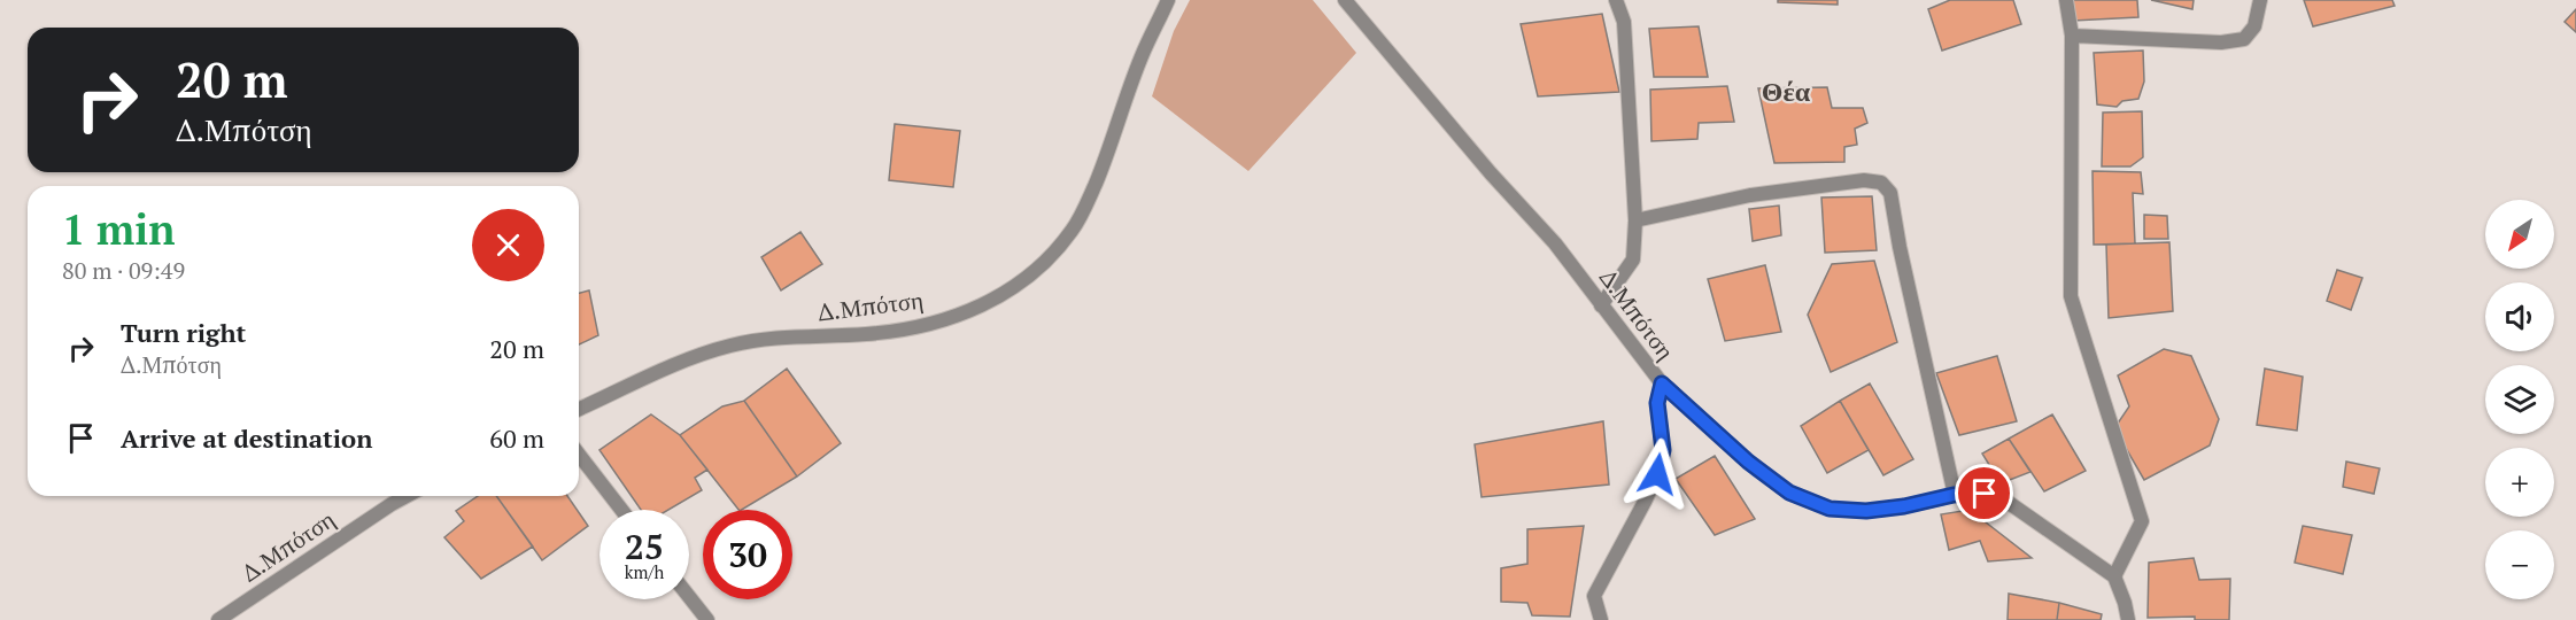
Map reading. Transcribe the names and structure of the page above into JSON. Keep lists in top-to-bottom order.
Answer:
{
  "streets": {
    "street": ["Δ.Μπότση"]
  },
  "districts": ["Θέα"],
  "north": "bottom left",
  "page": {
    "turn": ["20 m", "Δ.Μπότση"],
    "heading": ["1 min", "80 m · 09:49"],
    "map_buttons": ["+", "−"],
    "list": [
      {
        "name": "Turn right",
        "note": "Δ.Μπότση",
        "value": "20 m"
      },
      {
        "name": "Arrive at destination",
        "value": "60 m"
      }
    ],
    "speed": "25 km/h",
    "limit": "30"
  }
}
